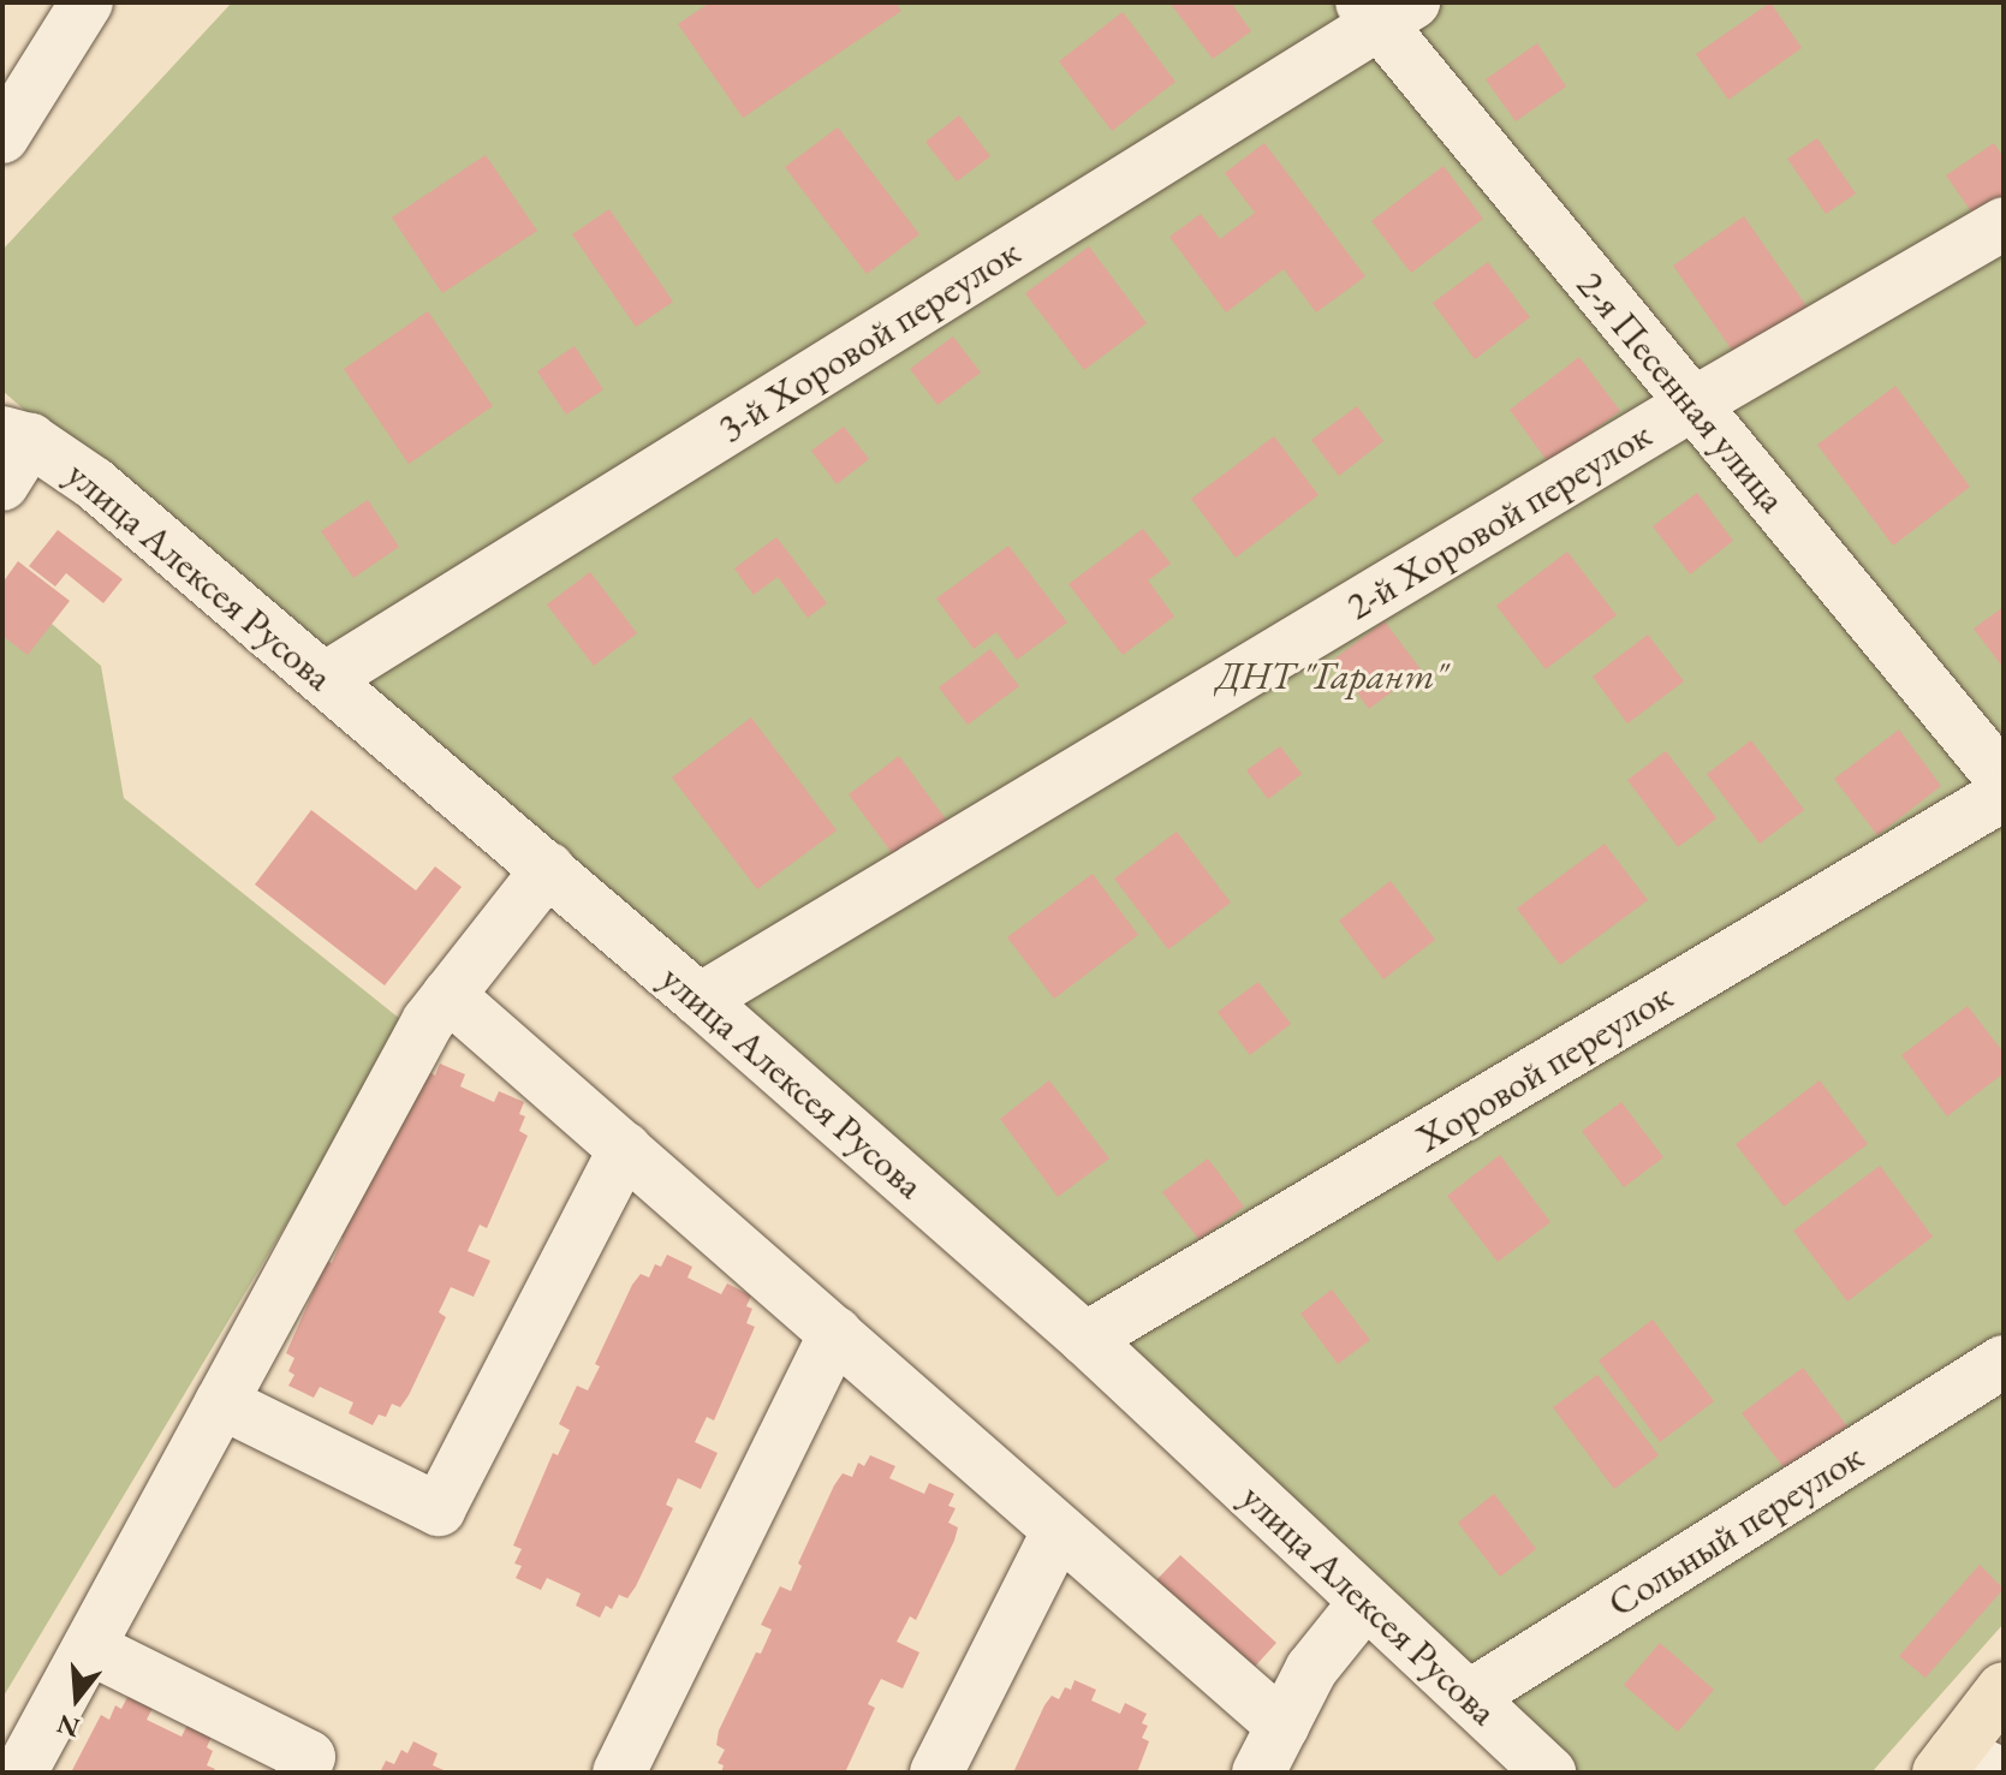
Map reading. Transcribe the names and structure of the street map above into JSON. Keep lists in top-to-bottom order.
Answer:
{
  "streets": {
    "street": [
      "3-й Хоровой переулок",
      "2-я Песенная улица",
      "2-й Хоровой переулок",
      "улица Алексея Русова",
      "Хоровой переулок",
      "Сольный переулок"
    ]
  },
  "crossings": [
    ["3-й Хоровой переулок", "2-я Песенная улица"],
    ["3-й Хоровой переулок", "улица Алексея Русова"],
    ["2-я Песенная улица", "2-й Хоровой переулок"],
    ["2-й Хоровой переулок", "улица Алексея Русова"],
    ["улица Алексея Русова", "Хоровой переулок"],
    ["улица Алексея Русова", "Сольный переулок"]
  ],
  "parks": ["ДНТ \"Гарант\""],
  "north": "bottom"
}
